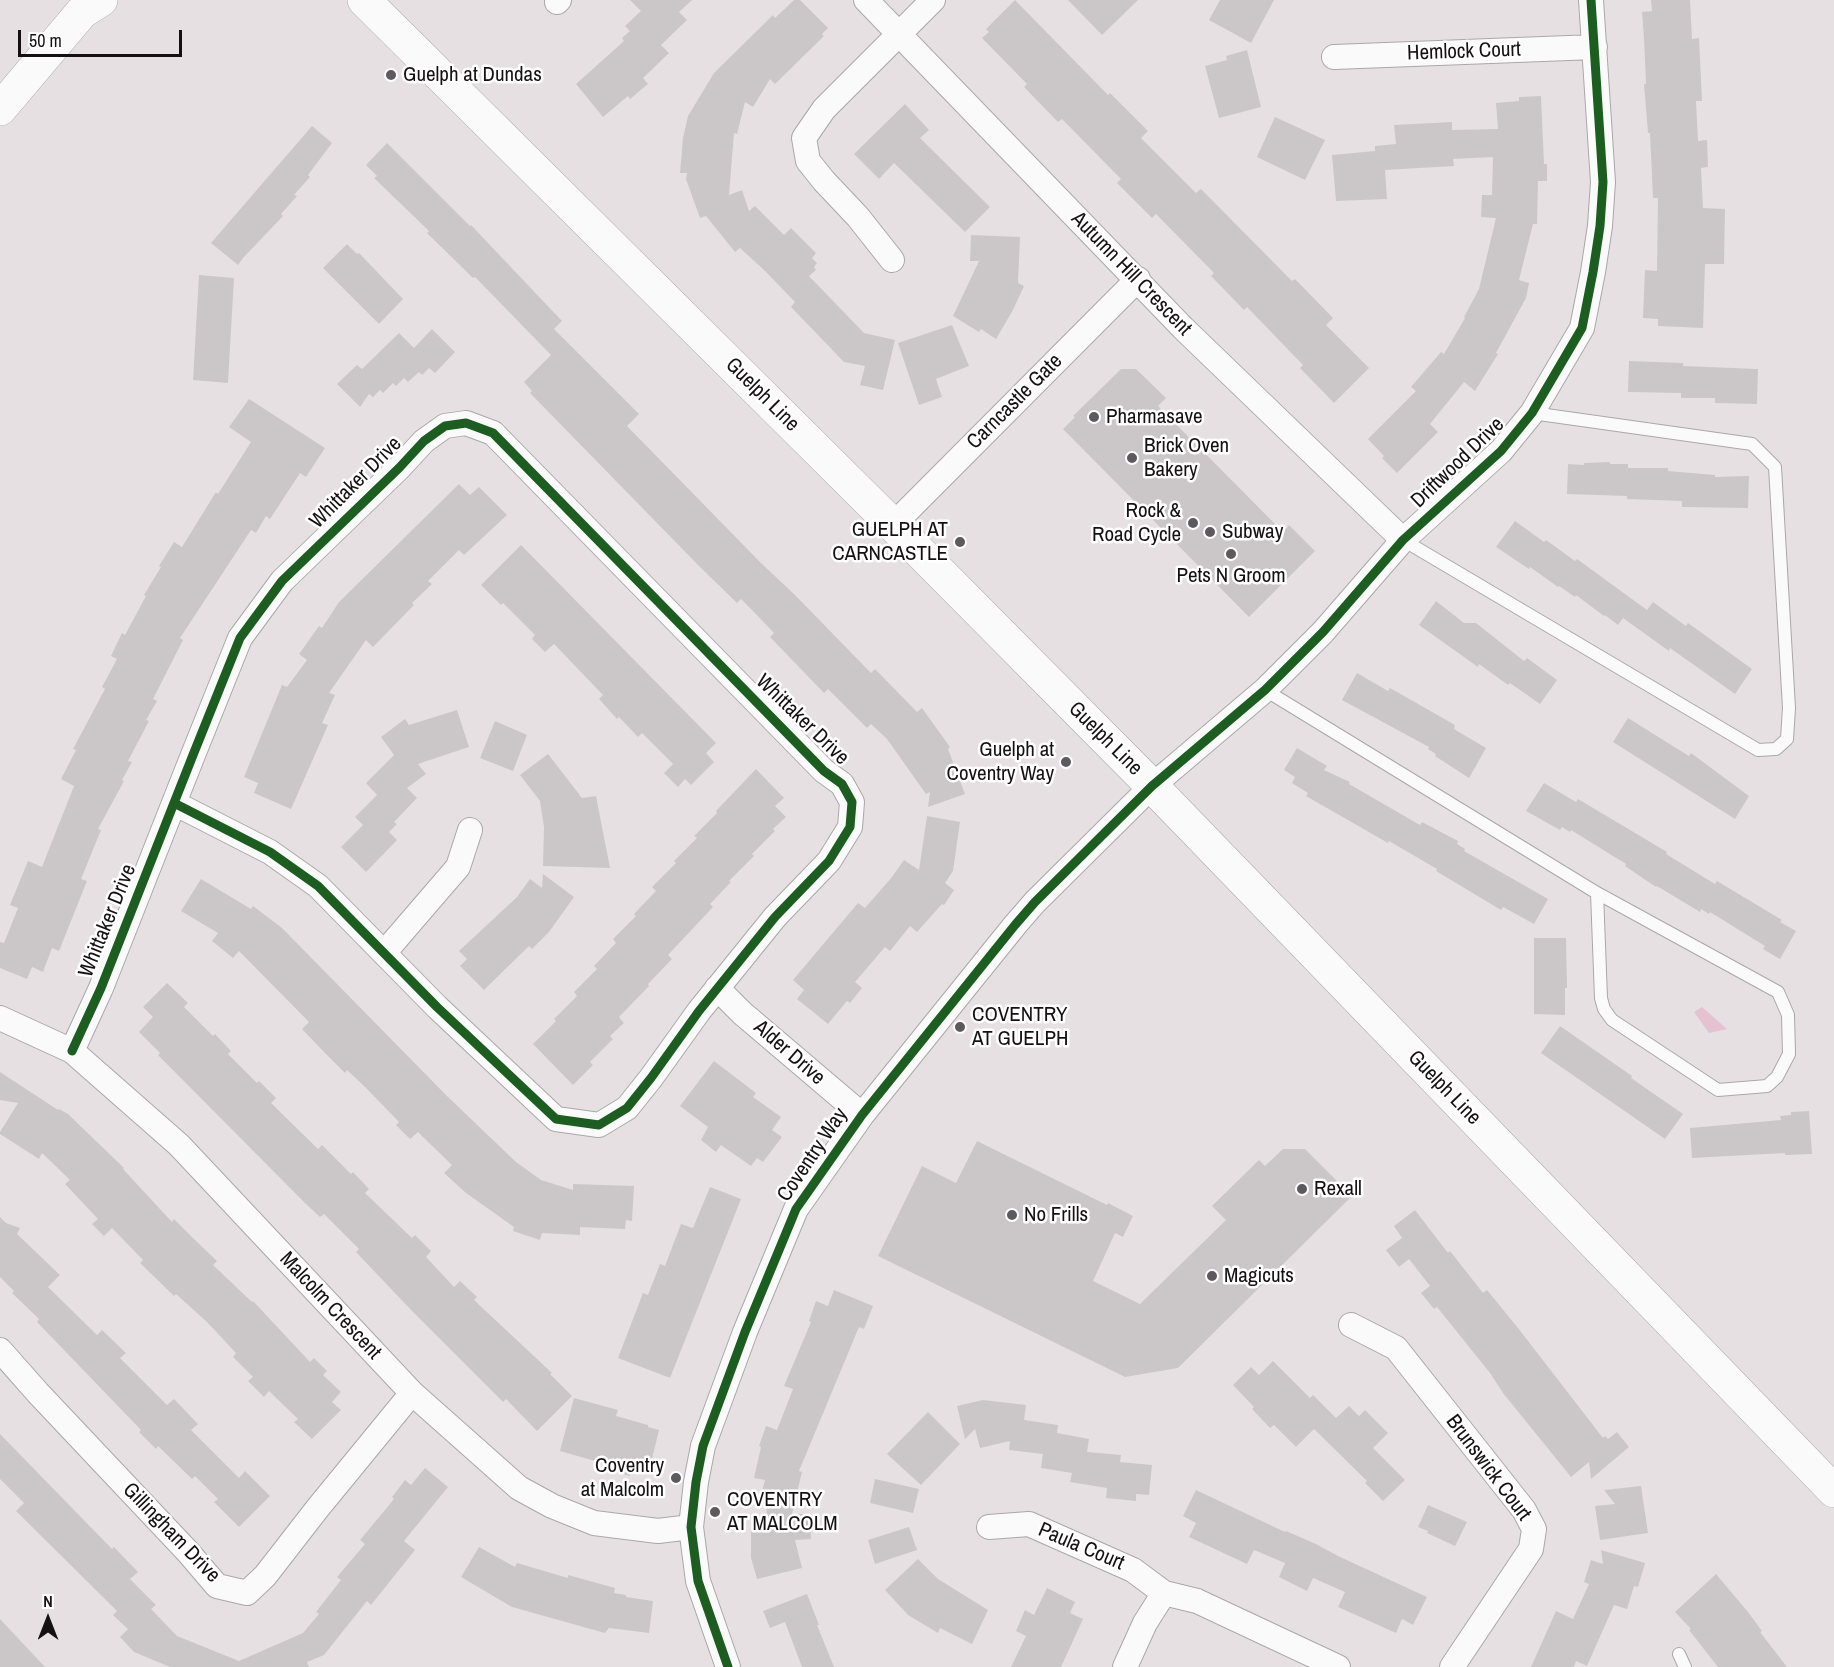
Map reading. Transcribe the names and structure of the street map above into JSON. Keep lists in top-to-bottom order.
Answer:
{
  "streets": {
    "main road": ["Guelph Line"],
    "street": [
      "Hemlock Court",
      "Autumn Hill Crescent",
      "Carncastle Gate",
      "Driftwood Drive",
      "Whittaker Drive",
      "Alder Drive",
      "Coventry Way",
      "Malcolm Crescent",
      "Brunswick Court",
      "Gillingham Drive",
      "Paula Court"
    ]
  },
  "crossings": [
    ["Hemlock Court", "Driftwood Drive"],
    ["Autumn Hill Crescent", "Carncastle Gate"],
    ["Autumn Hill Crescent", "Driftwood Drive"],
    ["Guelph Line", "Carncastle Gate"],
    ["Guelph Line", "Driftwood Drive"],
    ["Guelph Line", "Coventry Way"],
    ["Driftwood Drive", "Coventry Way"],
    ["Whittaker Drive", "Alder Drive"],
    ["Whittaker Drive", "Malcolm Crescent"],
    ["Alder Drive", "Coventry Way"],
    ["Coventry Way", "Malcolm Crescent"],
    ["Malcolm Crescent", "Gillingham Drive"]
  ],
  "places": [
    "Guelph at Dundas",
    "Pharmasave",
    "Brick Oven Bakery",
    "Rock & Road Cycle",
    "Subway",
    "GUELPH AT CARNCASTLE",
    "Pets N Groom",
    "Guelph at Coventry Way",
    "COVENTRY AT GUELPH",
    "Rexall",
    "No Frills",
    "Magicuts",
    "Coventry at Malcolm",
    "COVENTRY AT MALCOLM"
  ],
  "scale_bar": "50 m",
  "north": "top"
}
